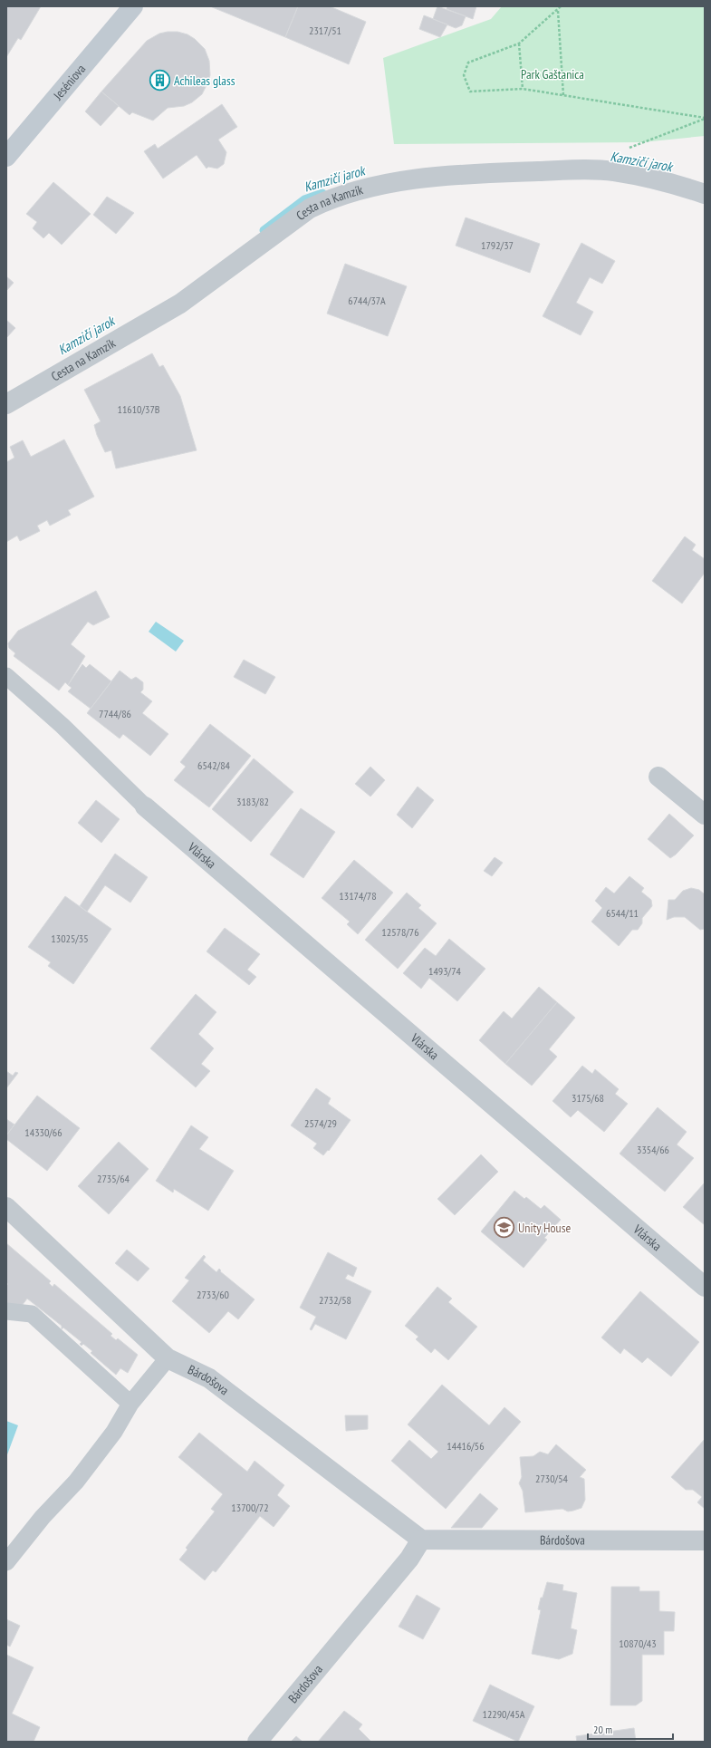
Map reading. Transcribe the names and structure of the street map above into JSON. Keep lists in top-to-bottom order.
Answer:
{
  "streets": {
    "street": [
      "Jeséniova",
      "Cesta na Kamzík",
      "Vlárska",
      "Bárdošova"
    ]
  },
  "water": ["Kamzičí jarok"],
  "parks": ["Park Gaštanica"],
  "places": {
    "building": ["Achileas glass"],
    "school or university": ["Unity House"]
  },
  "house_numbers": [
    "2317/51",
    "1792/37",
    "6744/37A",
    "11610/37B",
    "7744/86",
    "6542/84",
    "3183/82",
    "13174/78",
    "6544/11",
    "12578/76",
    "13025/35",
    "1493/74",
    "3175/68",
    "2574/29",
    "14330/66",
    "3354/66",
    "2735/64",
    "2733/60",
    "2732/58",
    "14416/56",
    "2730/54",
    "13700/72",
    "10870/43",
    "12290/45A"
  ],
  "scale_bar": "20 m"
}
